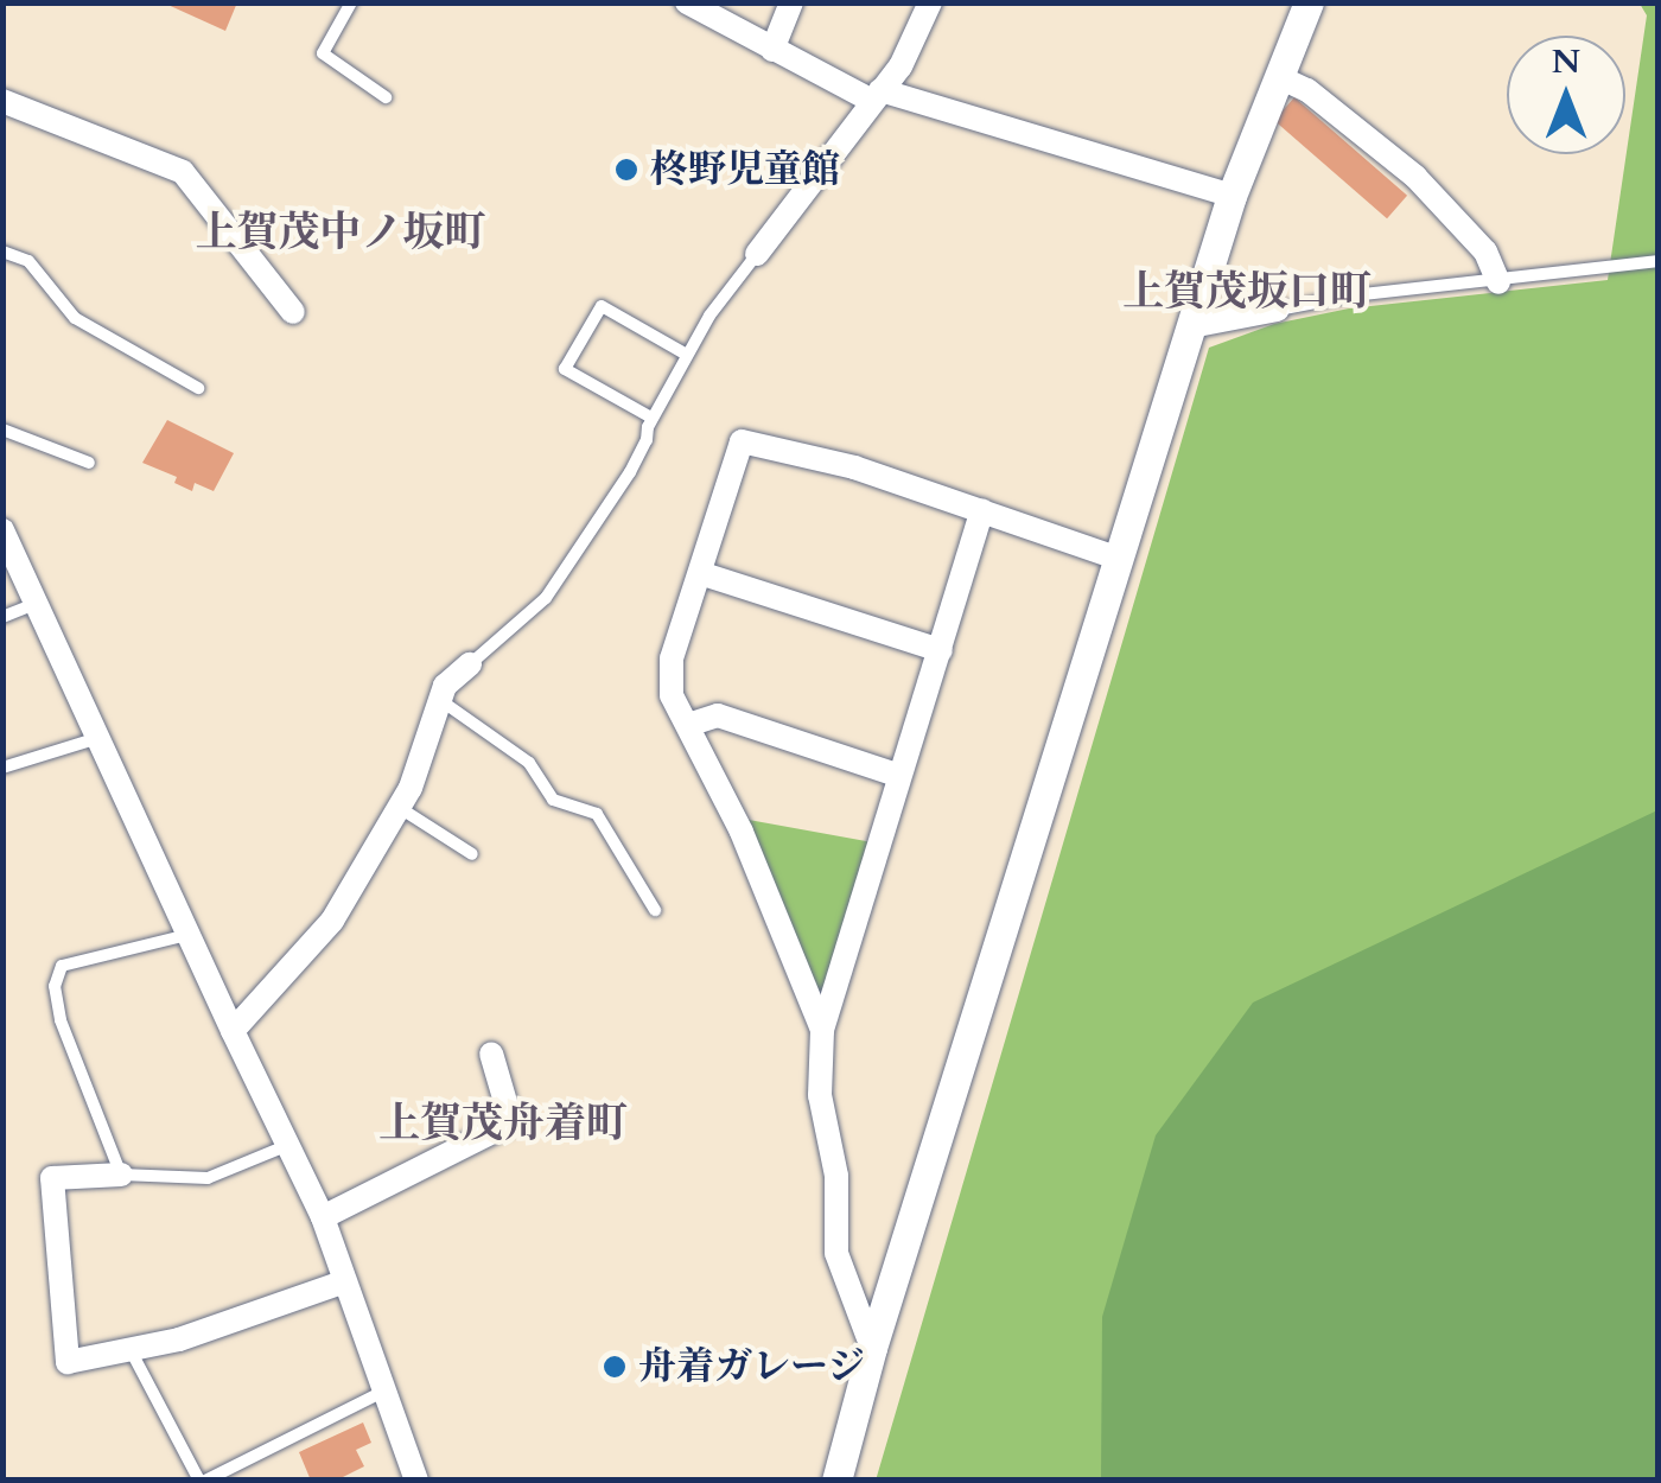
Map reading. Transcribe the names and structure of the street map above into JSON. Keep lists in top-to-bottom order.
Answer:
{
  "districts": ["上賀茂中ノ坂町", "上賀茂坂口町", "上賀茂舟着町"],
  "places": ["柊野児童館", "舟着ガレージ"],
  "north": "top"
}
